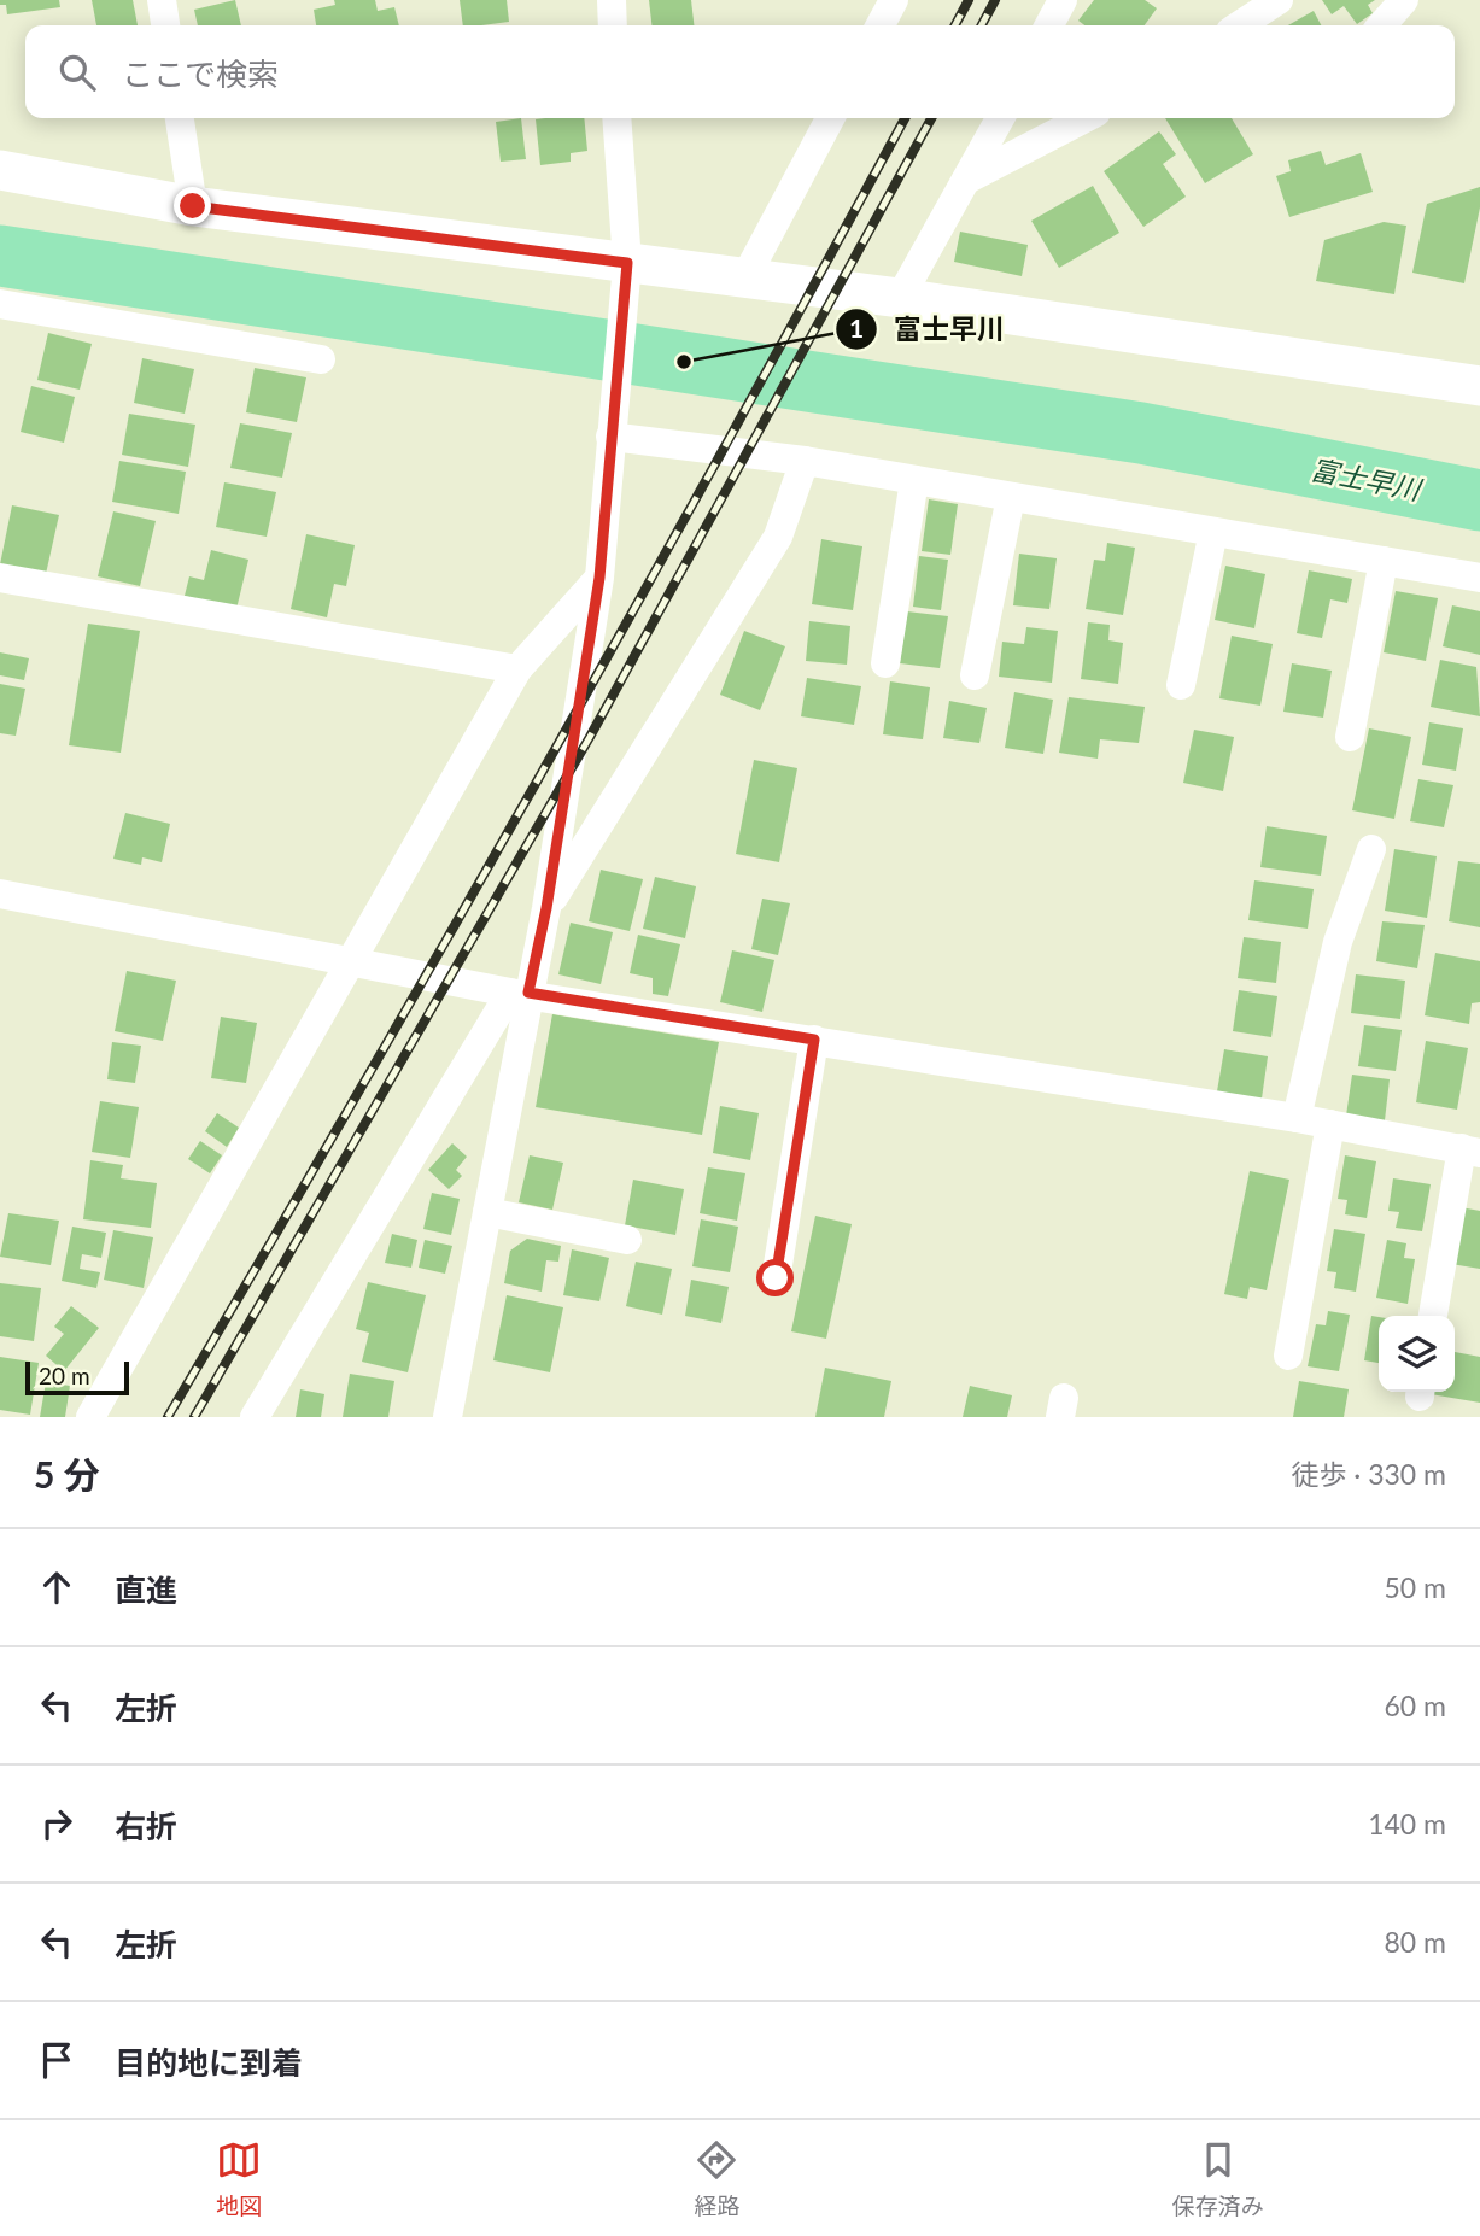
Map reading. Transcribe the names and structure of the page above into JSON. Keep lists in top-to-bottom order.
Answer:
{
  "water": ["富士早川"],
  "places": ["富士早川"],
  "scale_bar": "20 m",
  "page": {
    "search": "ここで検索",
    "scale": "20 m",
    "heading": ["5 分", "徒歩 · 330 m"],
    "list": [
      ["直進", "50 m"],
      ["左折", "60 m"],
      ["右折", "140 m"],
      ["左折", "80 m"],
      "目的地に到着"
    ],
    "nav": ["地図", "経路", "保存済み"]
  }
}
